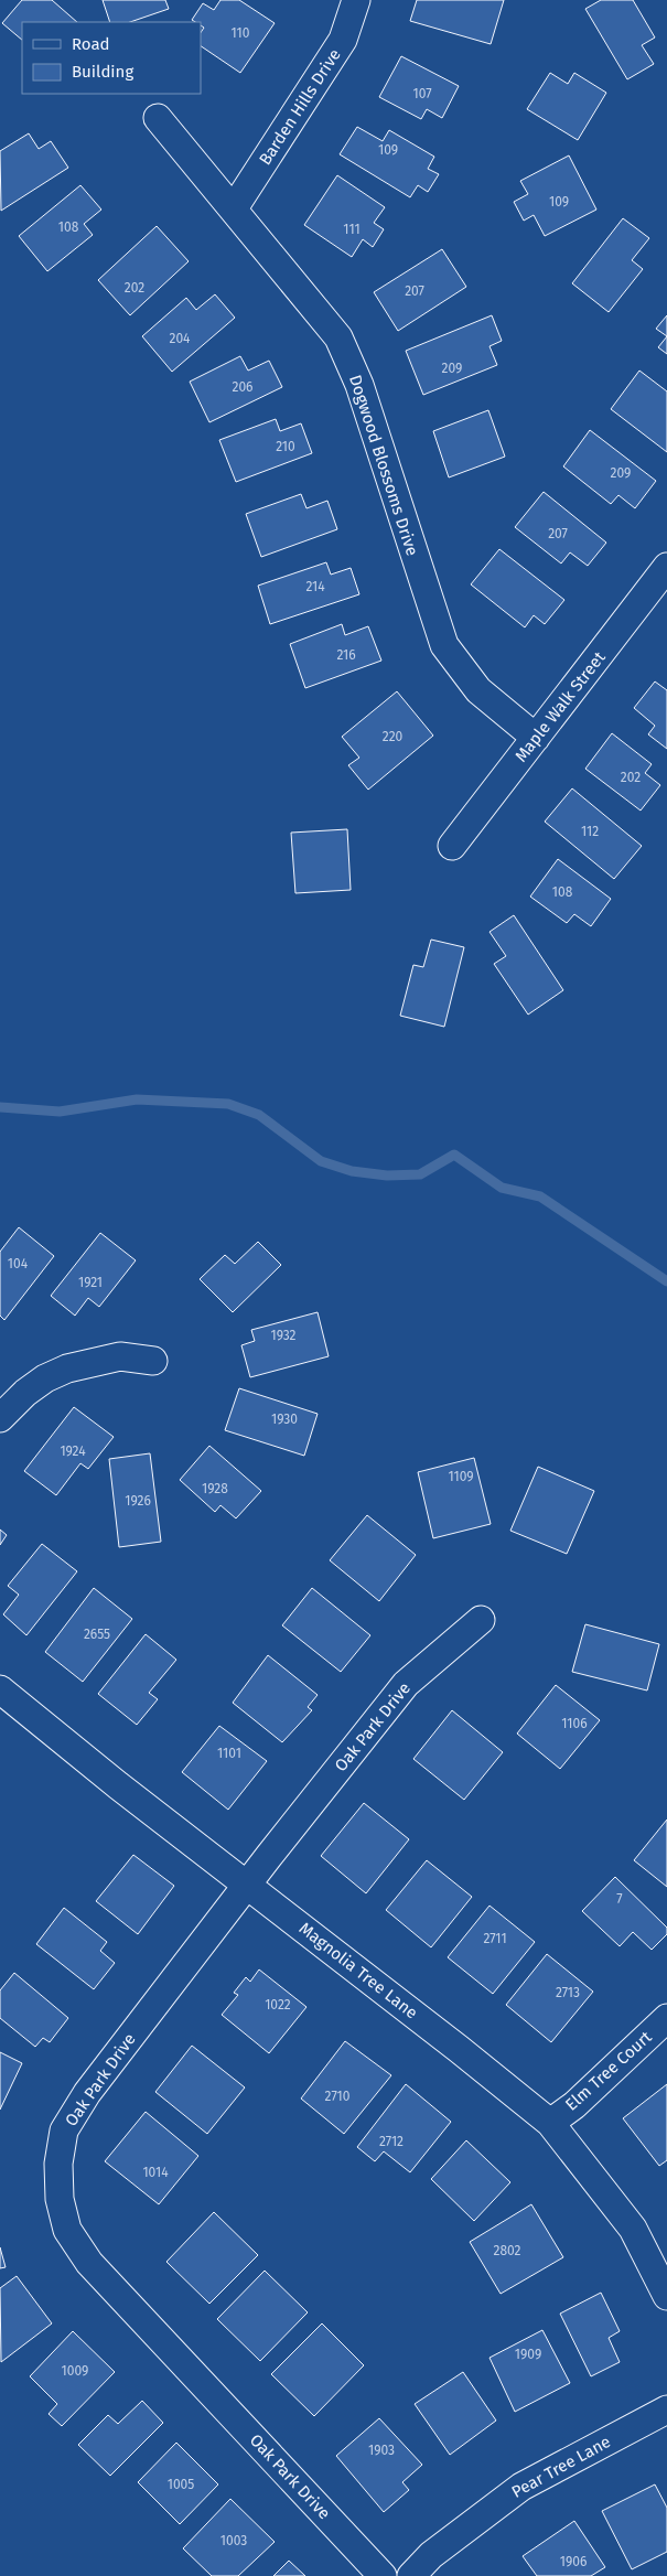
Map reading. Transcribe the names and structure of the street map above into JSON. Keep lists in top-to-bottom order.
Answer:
{
  "streets": {
    "street": [
      "Barden Hills Drive",
      "Dogwood Blossoms Drive",
      "Maple Walk Street",
      "Oak Park Drive",
      "Magnolia Tree Lane",
      "Elm Tree Court",
      "Pear Tree Lane"
    ]
  },
  "crossings": [
    ["Barden Hills Drive", "Dogwood Blossoms Drive"],
    ["Dogwood Blossoms Drive", "Maple Walk Street"],
    ["Oak Park Drive", "Magnolia Tree Lane"],
    ["Magnolia Tree Lane", "Elm Tree Court"]
  ],
  "house_numbers": [
    "110",
    "107",
    "109",
    "109",
    "108",
    "111",
    "202",
    "207",
    "204",
    "209",
    "206",
    "210",
    "209",
    "207",
    "214",
    "216",
    "220",
    "202",
    "112",
    "108",
    "104",
    "1921",
    "1932",
    "1930",
    "1924",
    "1109",
    "1928",
    "1926",
    "2655",
    "1106",
    "1101",
    "7",
    "2711",
    "2713",
    "1022",
    "2710",
    "2712",
    "1014",
    "2802",
    "1909",
    "1009",
    "1903",
    "1005",
    "1003",
    "1906"
  ],
  "legend": ["Road", "Building"]
}
